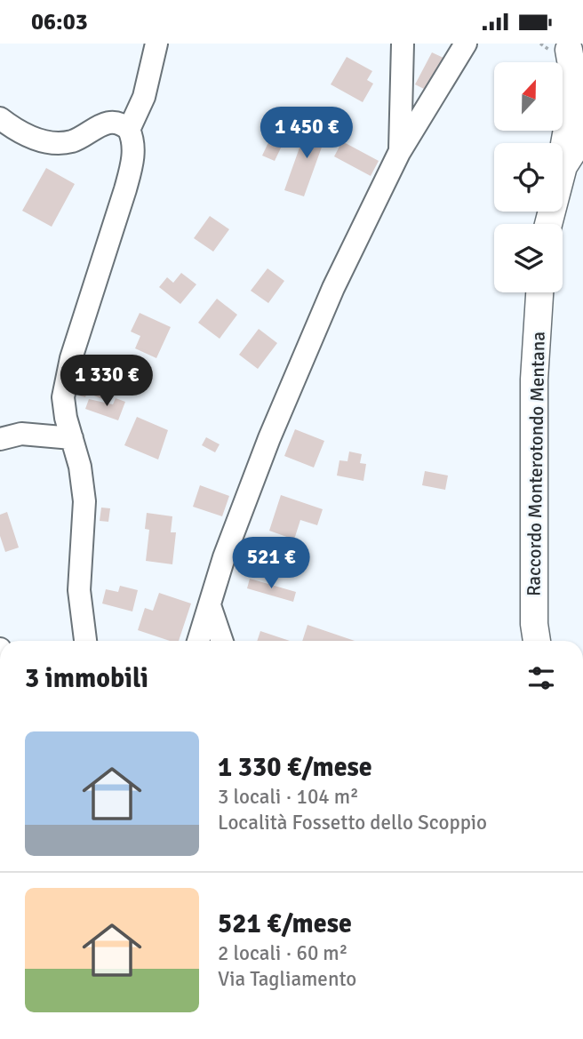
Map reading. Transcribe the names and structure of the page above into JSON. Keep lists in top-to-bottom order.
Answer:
{
  "streets": {
    "main road": ["Raccordo Monterotondo Mentana"]
  },
  "north": "top",
  "page": {
    "status": "06:03",
    "price": ["1 450 €", "1 330 €", "521 €"],
    "heading": "3 immobili",
    "list": [
      {
        "name": "1 330 €/mese",
        "note": "3 locali · 104 m² · Località Fossetto dello Scoppio"
      },
      {
        "name": "521 €/mese",
        "note": "2 locali · 60 m² · Via Tagliamento"
      }
    ]
  }
}
